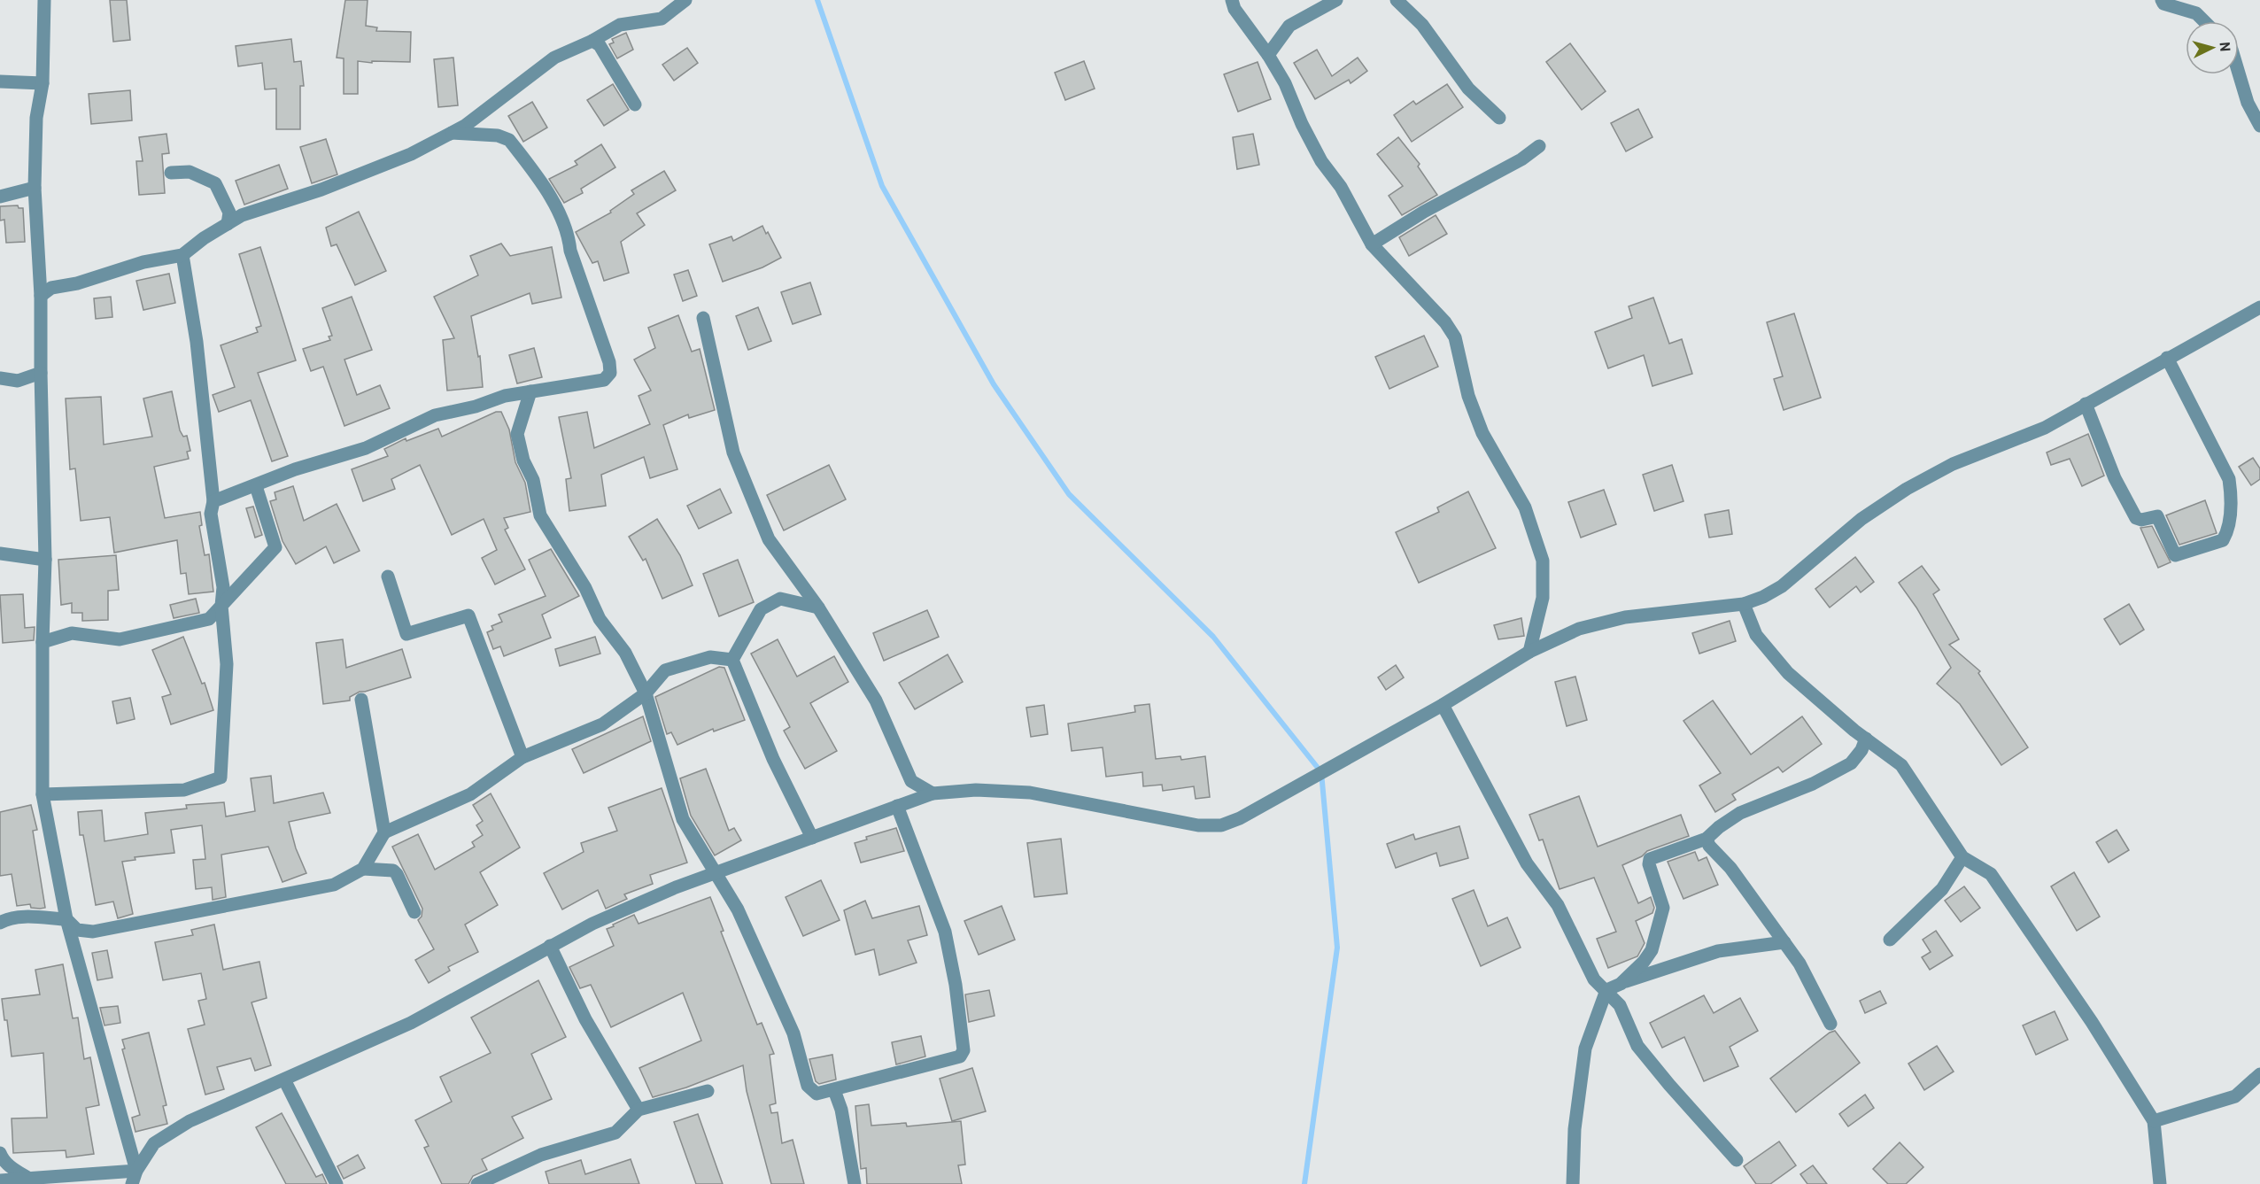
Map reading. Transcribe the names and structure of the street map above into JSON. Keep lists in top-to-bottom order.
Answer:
{
  "north": "right"
}
